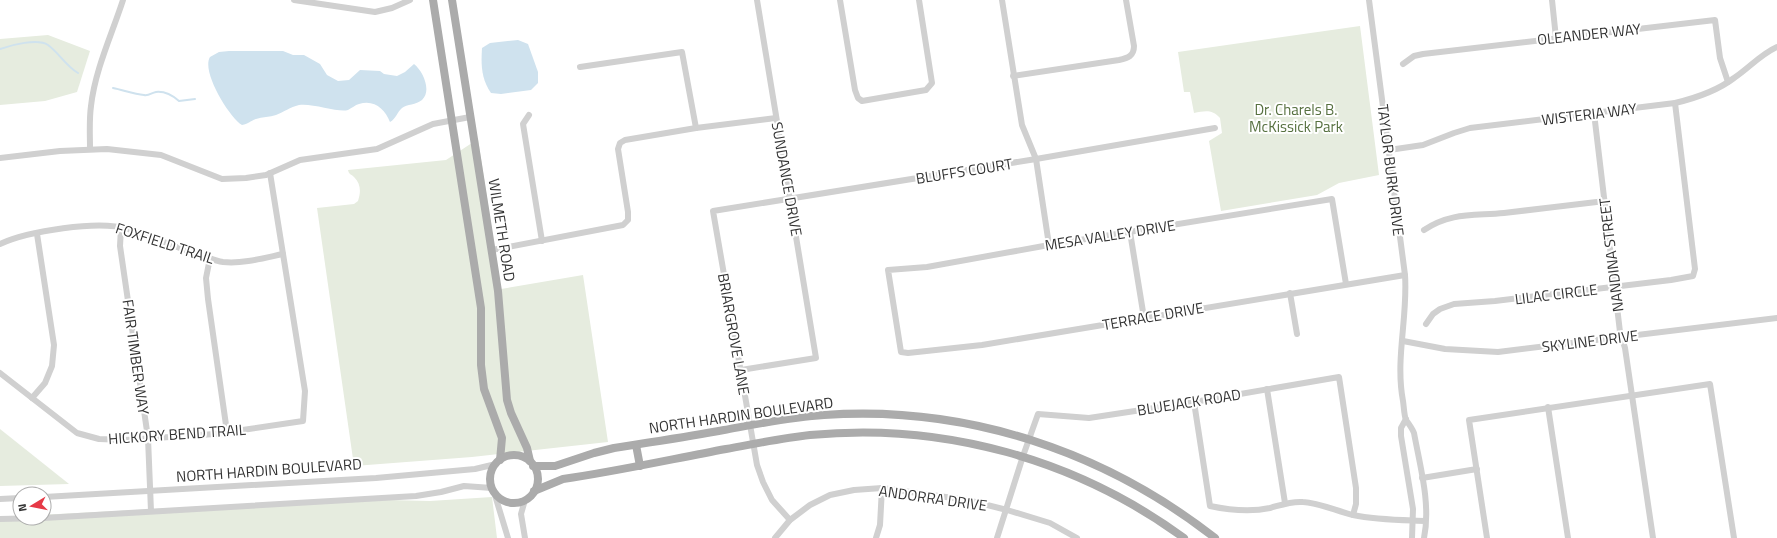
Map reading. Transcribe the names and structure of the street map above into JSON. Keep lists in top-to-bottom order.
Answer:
{
  "streets": {
    "main road": ["WILMETH ROAD", "NORTH HARDIN BOULEVARD"],
    "street": [
      "OLEANDER WAY",
      "WISTERIA WAY",
      "TAYLOR BURK DRIVE",
      "BLUFFS COURT",
      "SUNDANCE DRIVE",
      "MESA VALLEY DRIVE",
      "FOXFIELD TRAIL",
      "NANDINA STREET",
      "LILAC CIRCLE",
      "TERRACE DRIVE",
      "BRIARGROVE LANE",
      "SKYLINE DRIVE",
      "FAIR TIMBER WAY",
      "BLUEJACK ROAD",
      "HICKORY BEND TRAIL",
      "ANDORRA DRIVE"
    ]
  },
  "crossings": [
    ["OLEANDER WAY", "WISTERIA WAY"],
    ["WISTERIA WAY", "TAYLOR BURK DRIVE"],
    ["WISTERIA WAY", "NANDINA STREET"],
    ["WISTERIA WAY", "LILAC CIRCLE"],
    ["TAYLOR BURK DRIVE", "TERRACE DRIVE"],
    ["TAYLOR BURK DRIVE", "SKYLINE DRIVE"],
    ["BLUFFS COURT", "SUNDANCE DRIVE"],
    ["BLUFFS COURT", "BRIARGROVE LANE"],
    ["SUNDANCE DRIVE", "BRIARGROVE LANE"],
    ["WILMETH ROAD", "NORTH HARDIN BOULEVARD"],
    ["MESA VALLEY DRIVE", "TERRACE DRIVE"],
    ["FOXFIELD TRAIL", "FAIR TIMBER WAY"],
    ["FOXFIELD TRAIL", "HICKORY BEND TRAIL"],
    ["NANDINA STREET", "LILAC CIRCLE"],
    ["NANDINA STREET", "SKYLINE DRIVE"],
    ["BRIARGROVE LANE", "NORTH HARDIN BOULEVARD"],
    ["BRIARGROVE LANE", "ANDORRA DRIVE"],
    ["FAIR TIMBER WAY", "NORTH HARDIN BOULEVARD"],
    ["FAIR TIMBER WAY", "HICKORY BEND TRAIL"],
    ["BLUEJACK ROAD", "NORTH HARDIN BOULEVARD"]
  ],
  "parks": ["Dr. Charels B. McKissick Park"],
  "north": "left"
}
